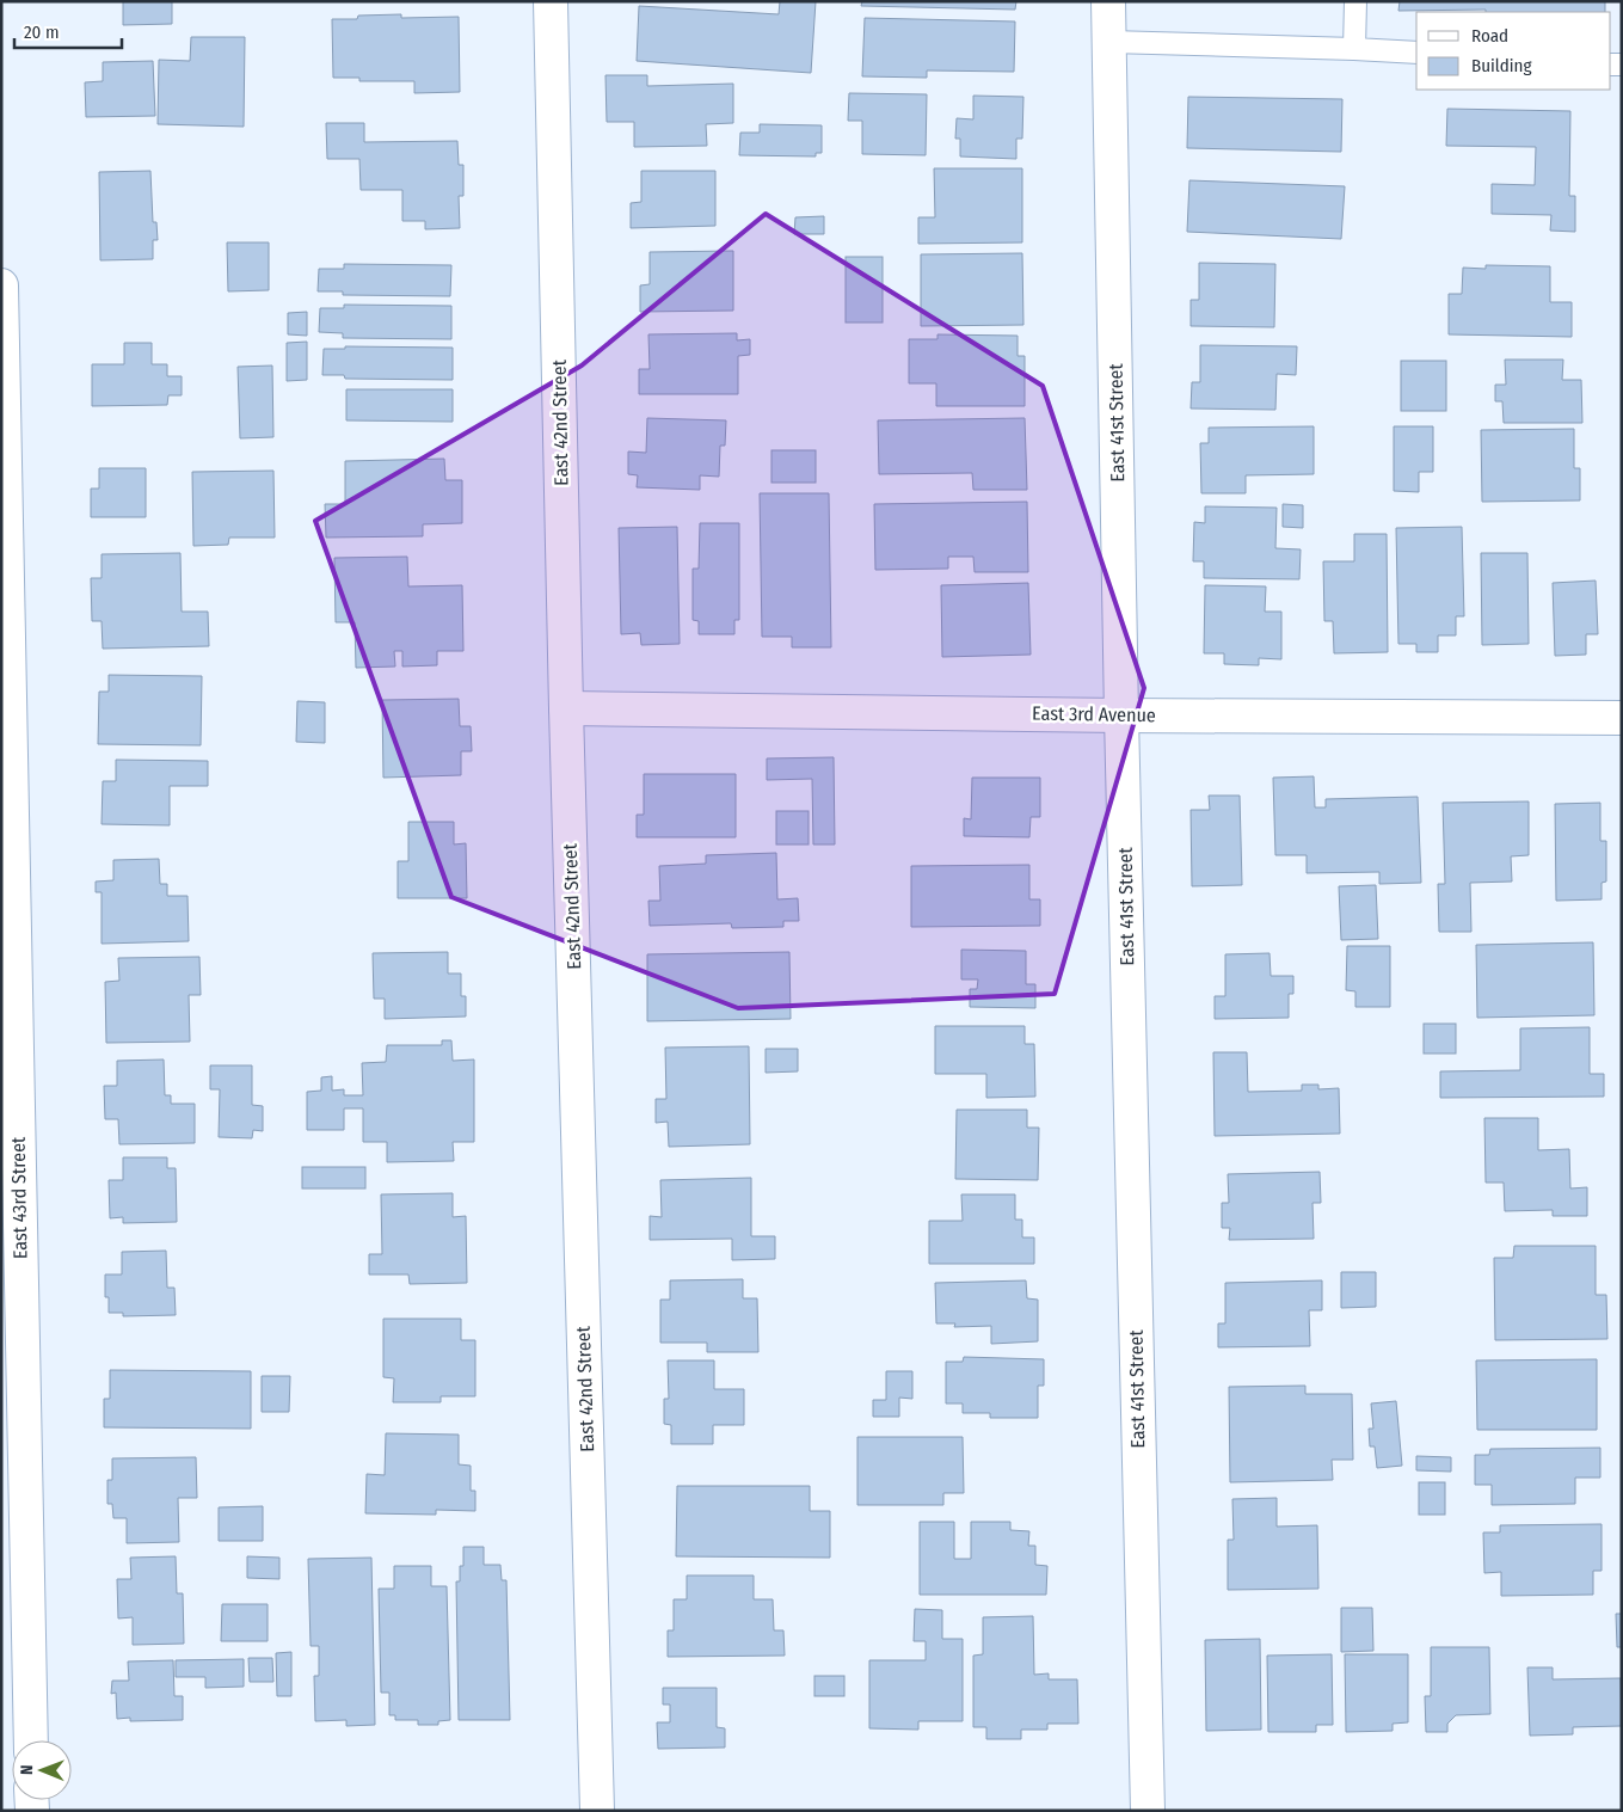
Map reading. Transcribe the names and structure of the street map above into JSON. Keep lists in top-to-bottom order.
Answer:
{
  "streets": {
    "street": [
      "East 42nd Street",
      "East 41st Street",
      "East 3rd Avenue",
      "East 43rd Street"
    ]
  },
  "crossings": [
    ["East 42nd Street", "East 3rd Avenue"],
    ["East 41st Street", "East 3rd Avenue"]
  ],
  "legend": ["Road", "Building"],
  "scale_bar": "20 m",
  "north": "left"
}
